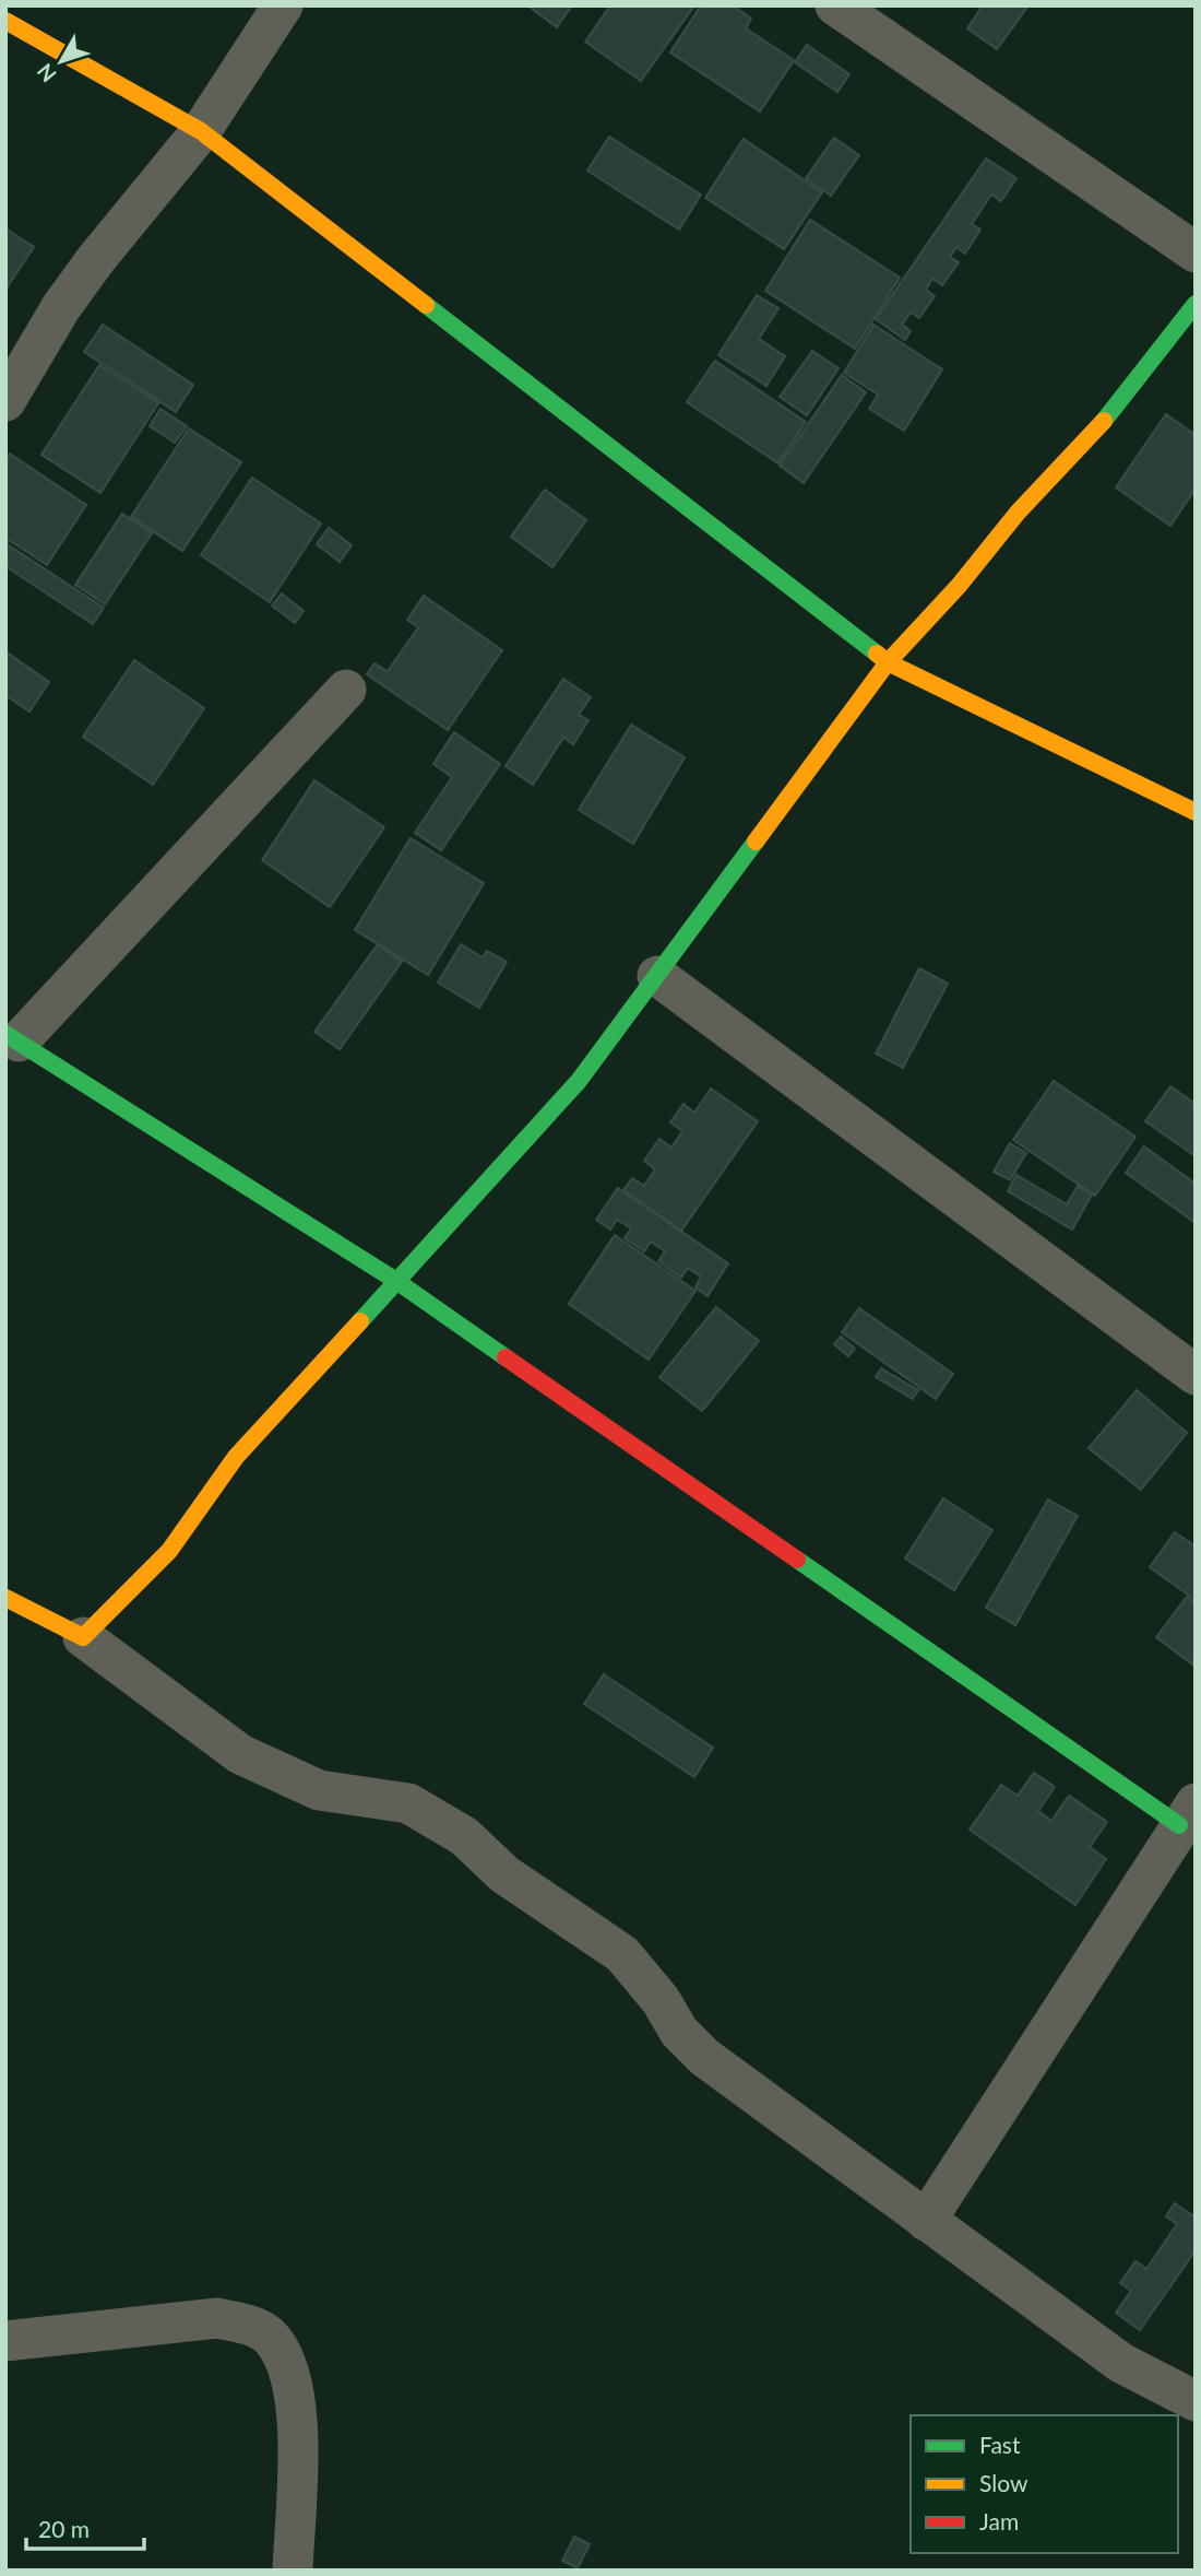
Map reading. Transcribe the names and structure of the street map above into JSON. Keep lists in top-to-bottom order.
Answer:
{
  "legend": ["Fast", "Slow", "Jam"],
  "scale_bar": "20 m",
  "north": "bottom left"
}
